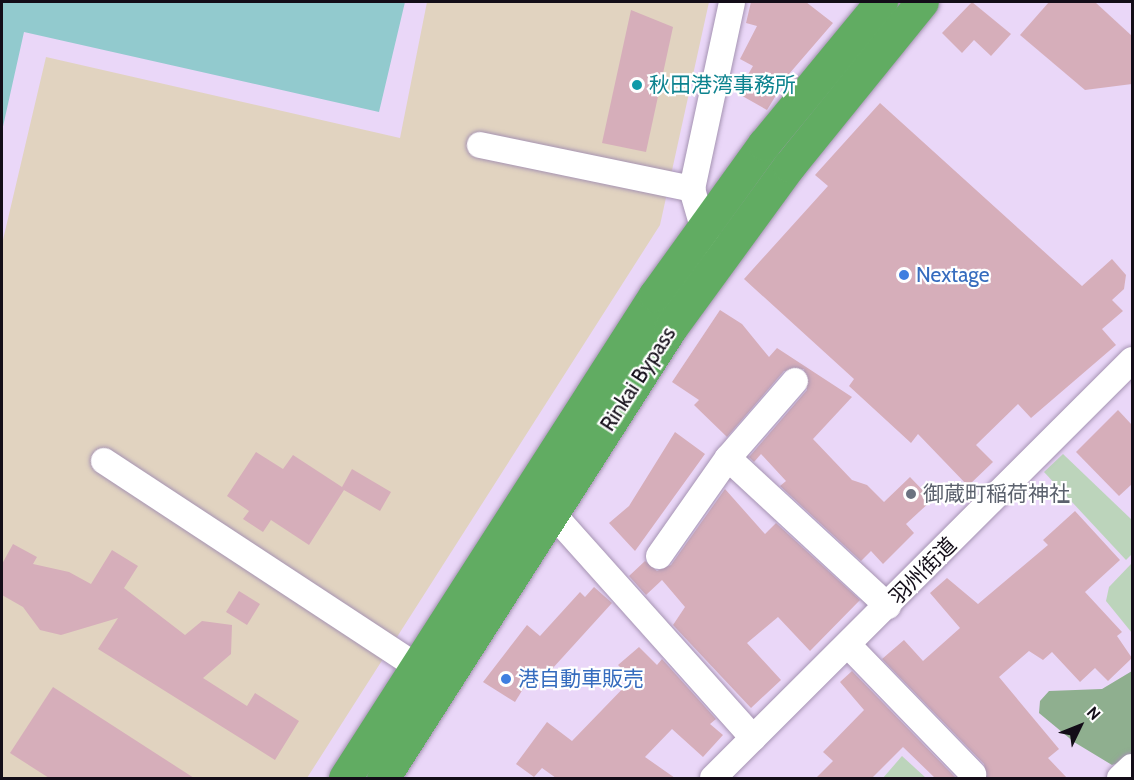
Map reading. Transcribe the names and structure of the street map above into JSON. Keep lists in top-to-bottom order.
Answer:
{
  "streets": {
    "highway": ["Rinkai Bypass"],
    "street": ["羽州街道"]
  },
  "places": [
    "秋田港湾事務所",
    "Nextage",
    "御蔵町稲荷神社",
    "港自動車販売"
  ],
  "north": "top right"
}
